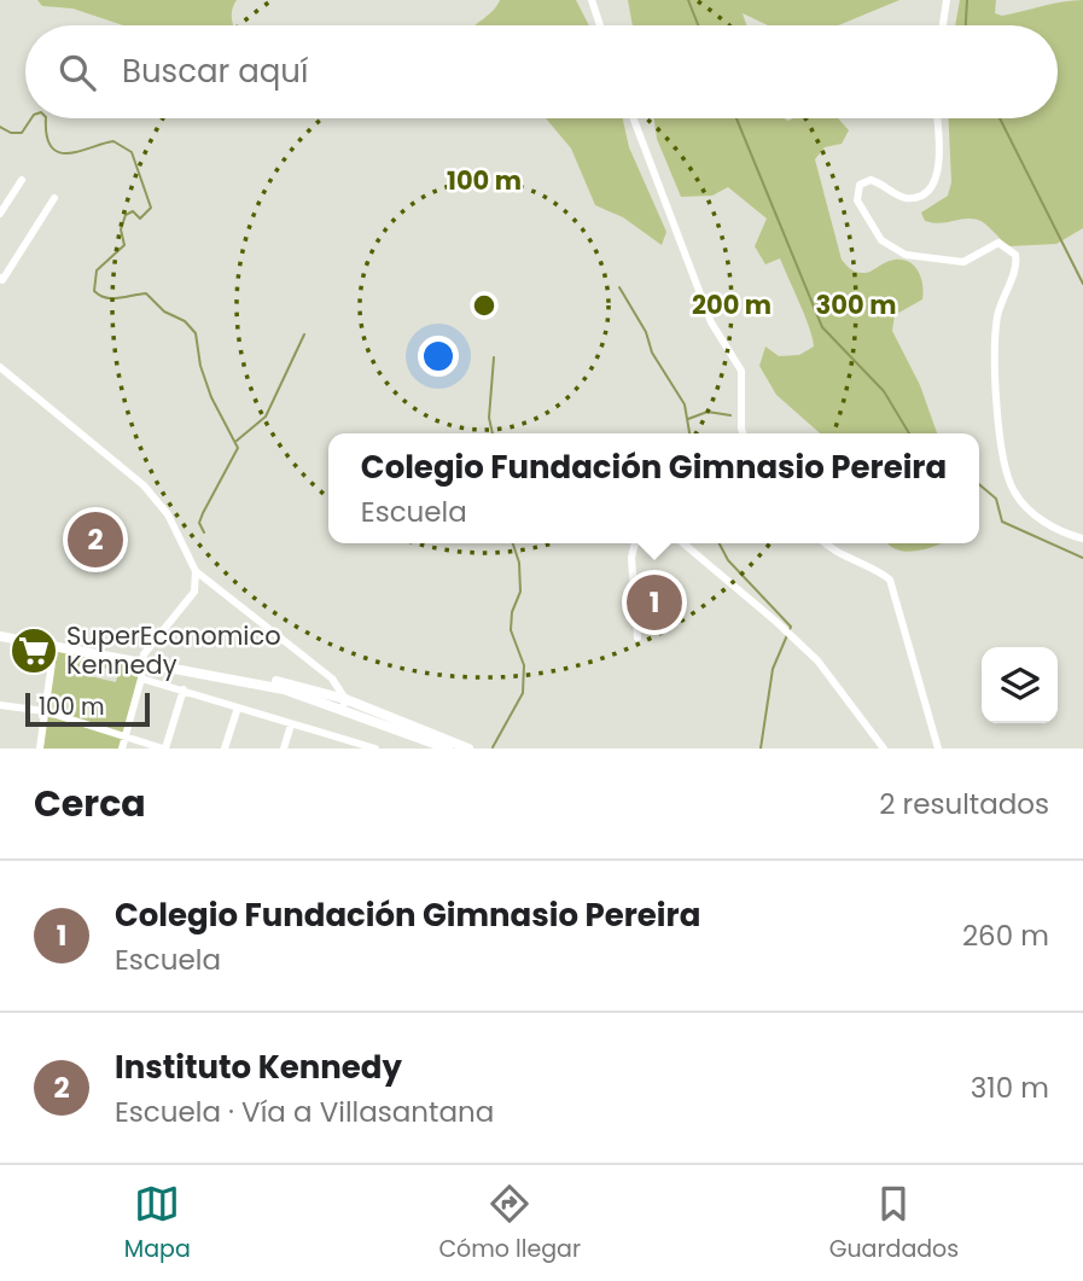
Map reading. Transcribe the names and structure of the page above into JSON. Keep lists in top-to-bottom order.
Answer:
{
  "places": {
    "supermarket": ["SuperEconomico Kennedy"]
  },
  "scale_bar": "100 m",
  "page": {
    "search": "Buscar aquí",
    "popup": ["Colegio Fundación Gimnasio Pereira", "Escuela"],
    "pins": ["2", "1"],
    "scale": "100 m",
    "heading": ["Cerca", "2 resultados"],
    "list": [
      {
        "mark": "1",
        "name": "Colegio Fundación Gimnasio Pereira",
        "note": "Escuela",
        "value": "260 m"
      },
      {
        "mark": "2",
        "name": "Instituto Kennedy",
        "note": "Escuela · Vía a Villasantana",
        "value": "310 m"
      }
    ],
    "nav": ["Mapa", "Cómo llegar", "Guardados"]
  },
  "rings": ["100 m", "200 m", "300 m"]
}
